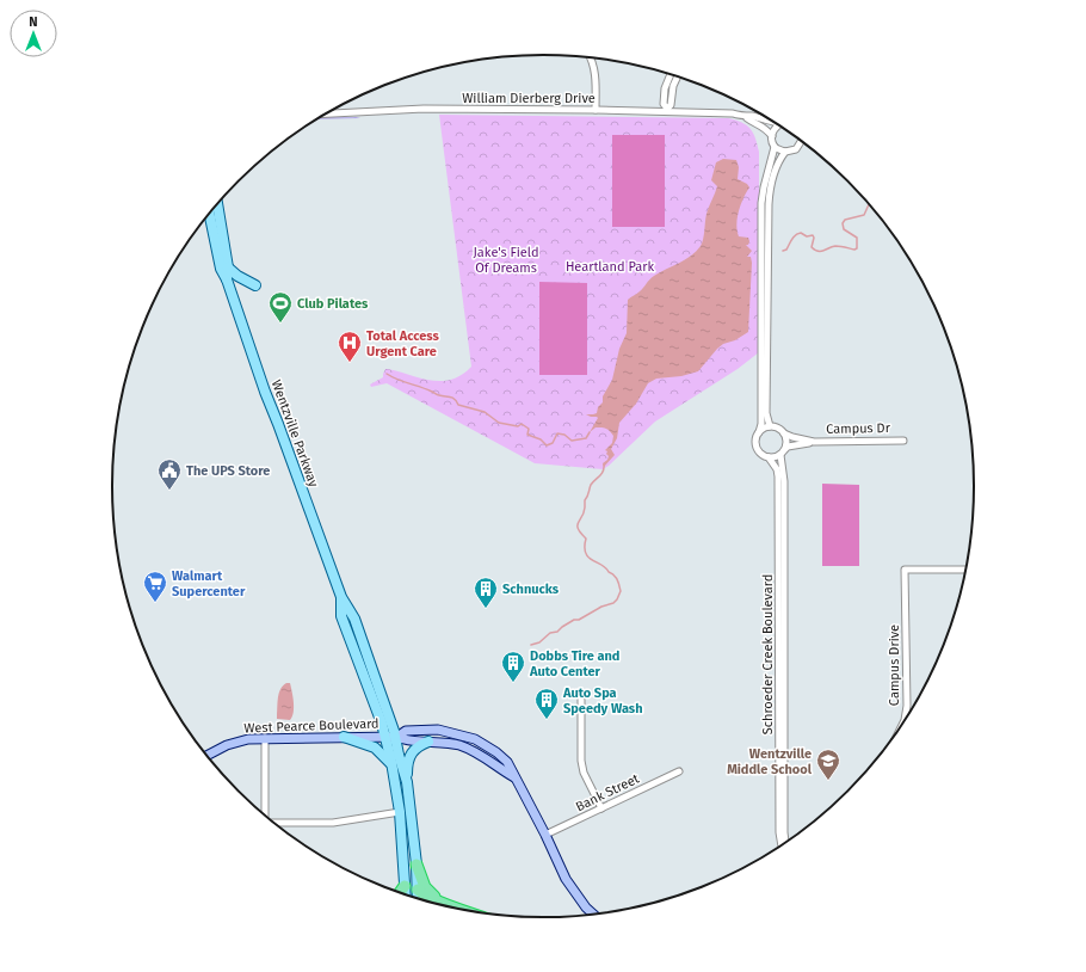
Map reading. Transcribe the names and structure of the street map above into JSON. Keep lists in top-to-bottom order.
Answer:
{
  "streets": {
    "main road": ["Wentzville Parkway", "West Pearce Boulevard"],
    "street": [
      "William Dierberg Drive",
      "Campus Dr",
      "Schroeder Creek Boulevard",
      "Campus Drive",
      "Bank Street"
    ]
  },
  "crossings": [
    ["Campus Dr", "Schroeder Creek Boulevard"],
    ["Wentzville Parkway", "West Pearce Boulevard"],
    ["West Pearce Boulevard", "Bank Street"]
  ],
  "parks": ["Jake's Field Of Dreams", "Heartland Park"],
  "places": {
    "sports": ["Club Pilates"],
    "hospital": ["Total Access Urgent Care"],
    "public building": ["The UPS Store"],
    "supermarket": ["Walmart Supercenter"],
    "building": ["Schnucks", "Dobbs Tire and Auto Center", "Auto Spa Speedy Wash"],
    "school or university": ["Wentzville Middle School"]
  },
  "north": "top"
}
